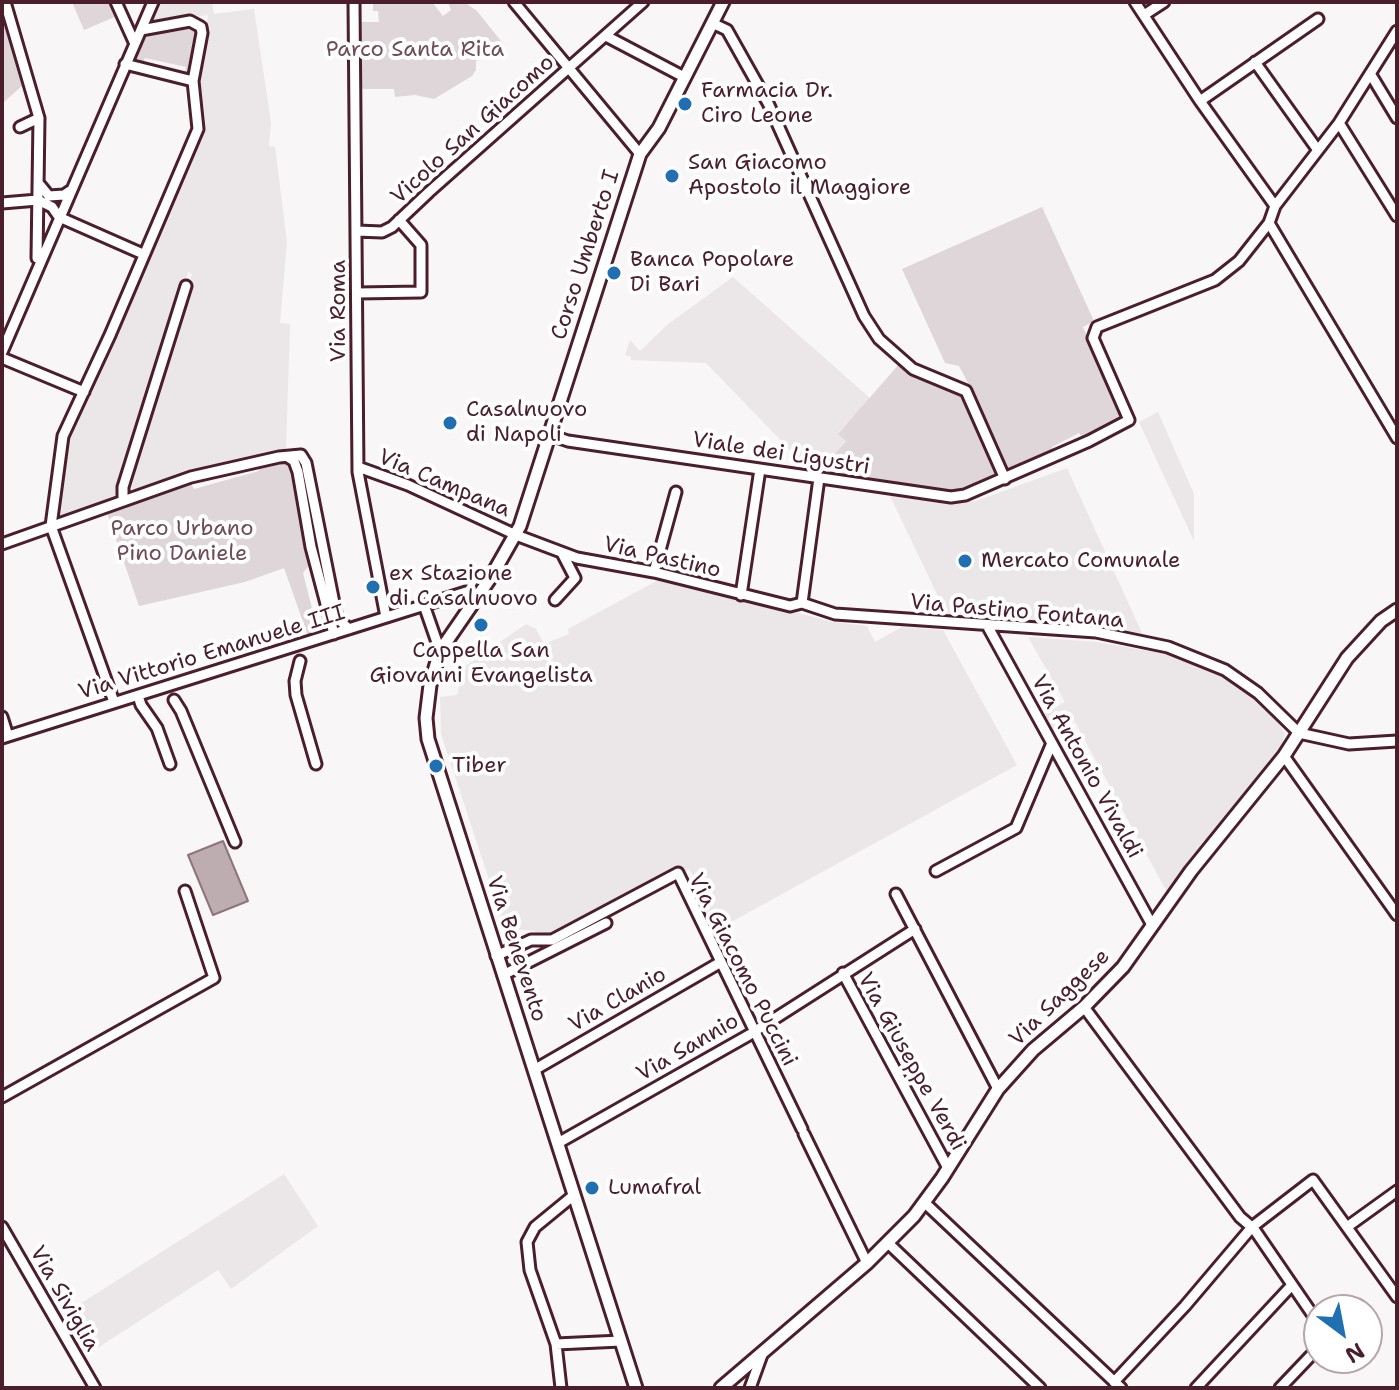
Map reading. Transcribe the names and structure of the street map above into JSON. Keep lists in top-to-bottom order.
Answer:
{
  "streets": {
    "main road": ["Corso Umberto I", "Via Benevento", "Via Saggese"],
    "street": [
      "Vicolo San Giacomo",
      "Via Roma",
      "Viale dei Ligustri",
      "Via Campana",
      "Via Pastino",
      "Via Pastino Fontana",
      "Via Vittorio Emanuele III",
      "Via Antonio Vivaldi",
      "Via Giacomo Puccini",
      "Via Clanio",
      "Via Sannio",
      "Via Giuseppe Verdi",
      "Via Siviglia"
    ]
  },
  "crossings": [
    ["Vicolo San Giacomo", "Via Roma"],
    ["Corso Umberto I", "Viale dei Ligustri"],
    ["Corso Umberto I", "Via Campana"],
    ["Corso Umberto I", "Via Pastino"],
    ["Corso Umberto I", "Via Benevento"],
    ["Via Roma", "Via Campana"],
    ["Via Roma", "Via Vittorio Emanuele III"],
    ["Via Campana", "Via Pastino"],
    ["Via Campana", "Via Benevento"],
    ["Via Pastino", "Via Pastino Fontana"],
    ["Via Pastino", "Via Benevento"],
    ["Via Pastino Fontana", "Via Antonio Vivaldi"],
    ["Via Pastino Fontana", "Via Saggese"],
    ["Via Vittorio Emanuele III", "Via Benevento"],
    ["Via Antonio Vivaldi", "Via Saggese"],
    ["Via Benevento", "Via Giacomo Puccini"],
    ["Via Benevento", "Via Clanio"],
    ["Via Benevento", "Via Sannio"],
    ["Via Giacomo Puccini", "Via Saggese"],
    ["Via Giacomo Puccini", "Via Clanio"],
    ["Via Giacomo Puccini", "Via Sannio"],
    ["Via Saggese", "Via Giuseppe Verdi"],
    ["Via Sannio", "Via Giuseppe Verdi"]
  ],
  "parks": ["Parco Santa Rita", "Parco Urbano Pino Daniele"],
  "places": [
    "Farmacia Dr. Ciro Leone",
    "San Giacomo Apostolo il Maggiore",
    "Banca Popolare Di Bari",
    "Casalnuovo di Napoli",
    "Mercato Comunale",
    "ex Stazione di Casalnuovo",
    "Cappella San Giovanni Evangelista",
    "Tiber",
    "Lumafral"
  ],
  "north": "bottom right"
}
